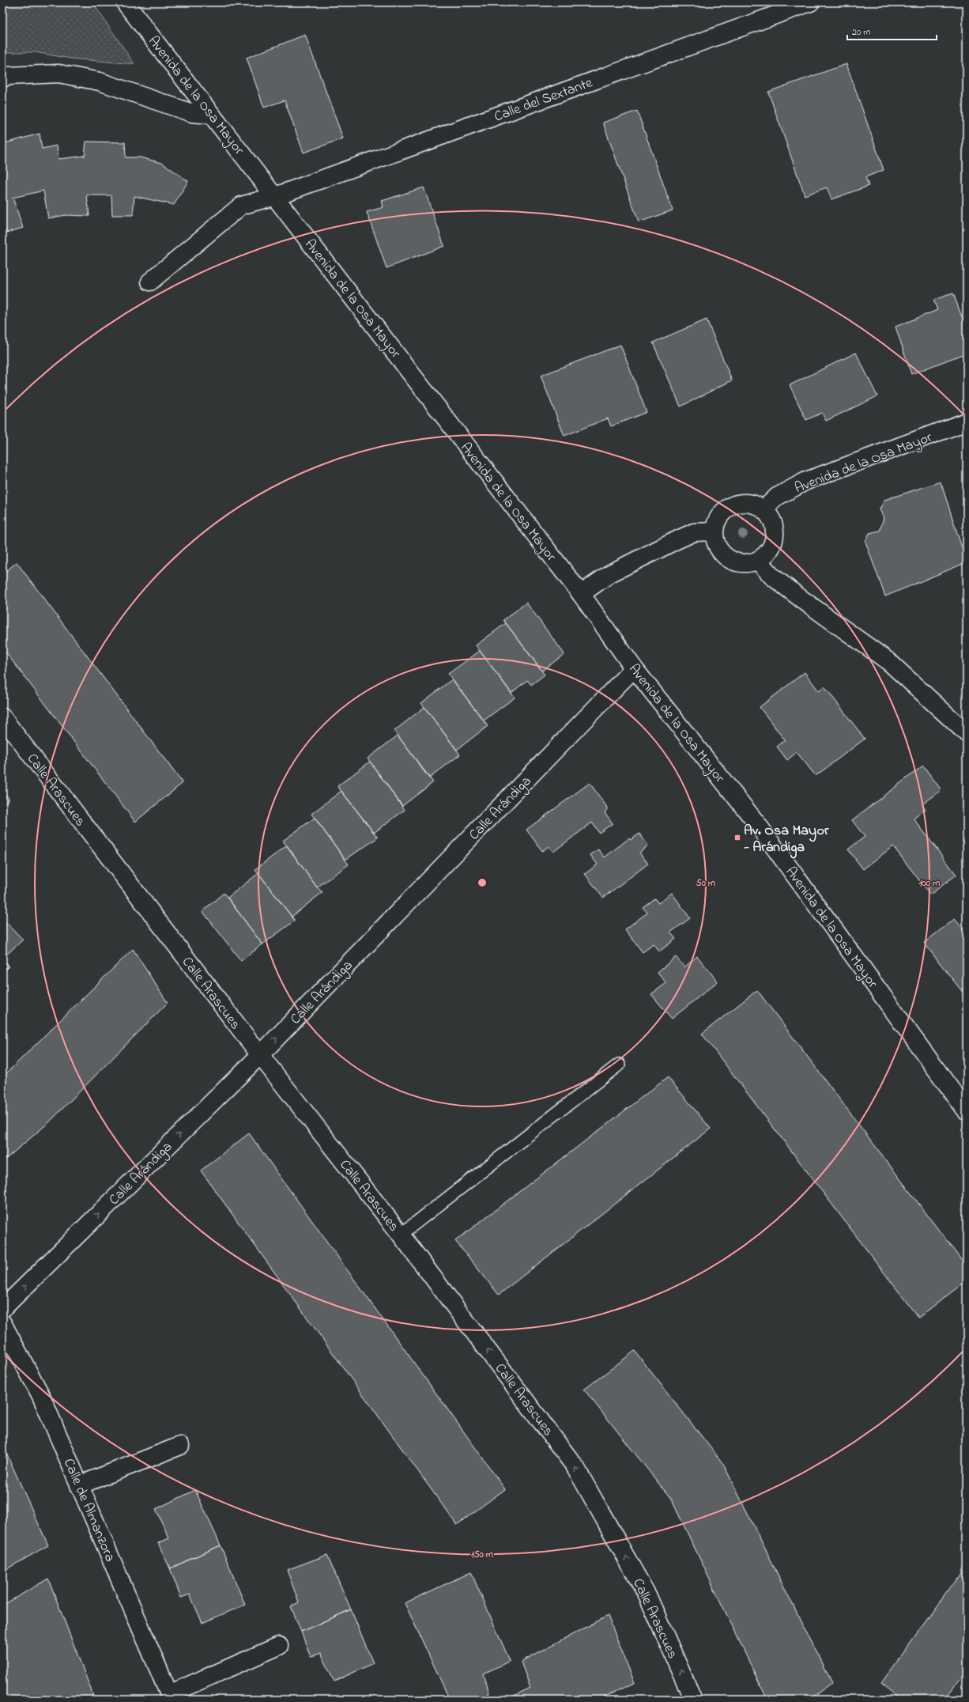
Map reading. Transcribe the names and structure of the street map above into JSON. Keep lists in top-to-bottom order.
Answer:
{
  "streets": {
    "street": [
      "Avenida de la Osa Mayor",
      "Calle del Sextante",
      "Calle Arascues",
      "Calle Arándiga",
      "Calle de Almanzora"
    ]
  },
  "crossings": [
    ["Avenida de la Osa Mayor", "Calle del Sextante"],
    ["Avenida de la Osa Mayor", "Calle Arándiga"],
    ["Calle Arascues", "Calle Arándiga"]
  ],
  "one_way": ["Calle Arascues", "Calle Arándiga"],
  "places": {
    "transit": ["Av. Osa Mayor - Arándiga"]
  },
  "scale_bar": "20 m",
  "rings": ["50 m", "100 m", "150 m"]
}
